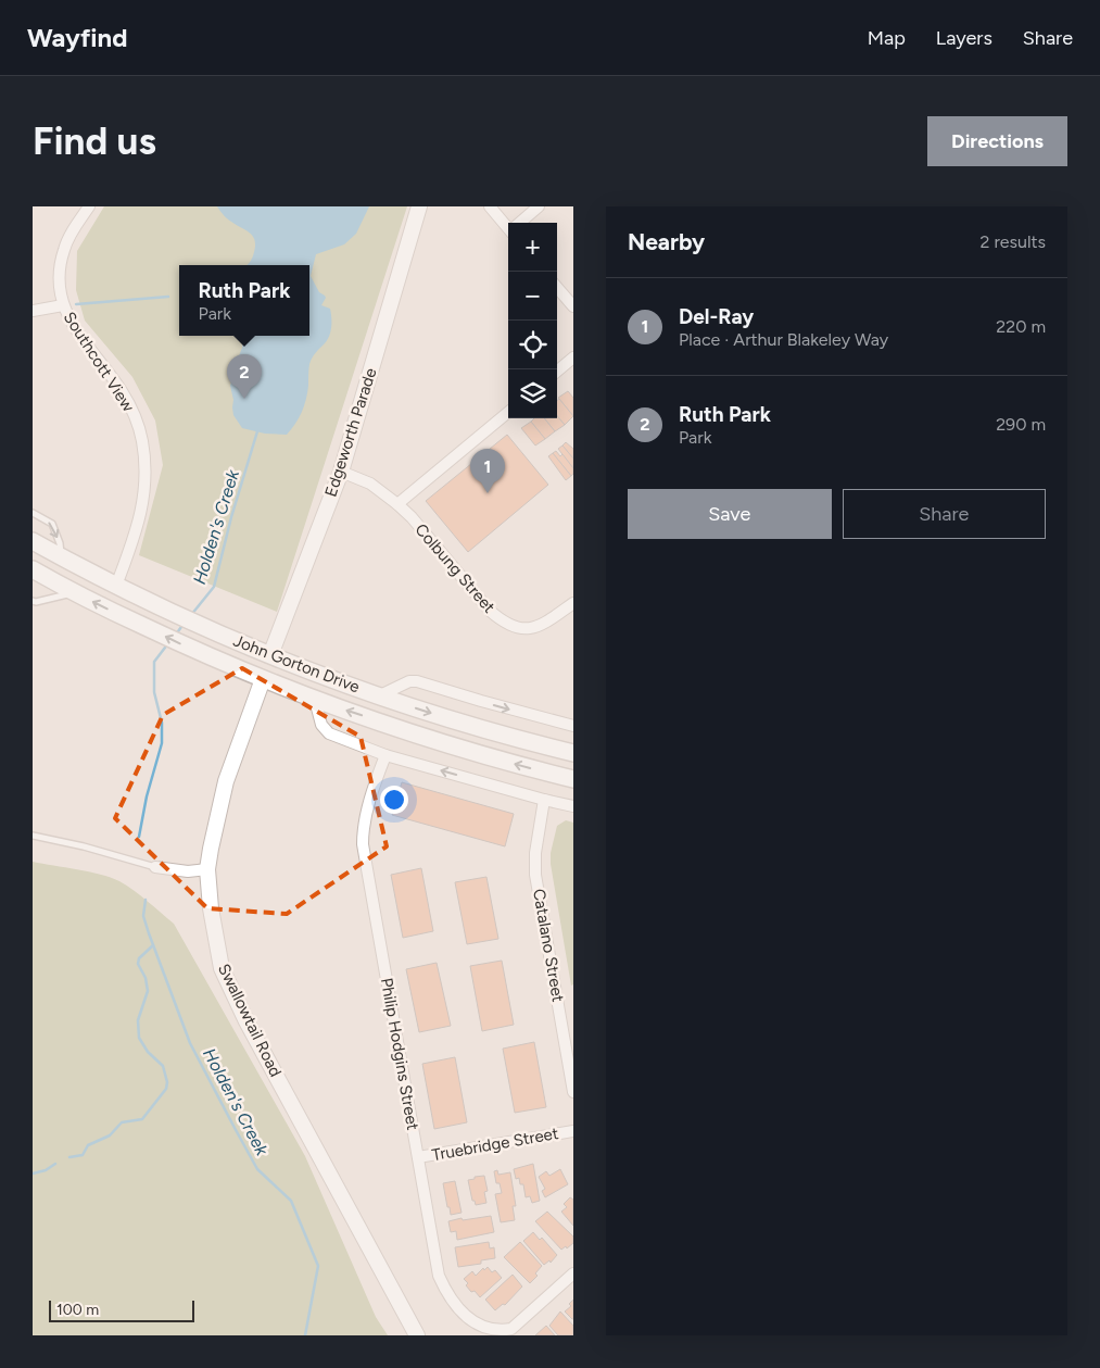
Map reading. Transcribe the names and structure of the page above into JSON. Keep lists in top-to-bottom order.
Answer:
{
  "streets": {
    "main road": ["John Gorton Drive"],
    "street": [
      "Southcott View",
      "Edgeworth Parade",
      "Colbung Street",
      "Catalano Street",
      "Swallowtail Road",
      "Philip Hodgins Street",
      "Truebridge Street"
    ]
  },
  "crossings": [
    ["Southcott View", "John Gorton Drive"],
    ["Edgeworth Parade", "Colbung Street"],
    ["Edgeworth Parade", "John Gorton Drive"],
    ["John Gorton Drive", "Catalano Street"],
    ["John Gorton Drive", "Swallowtail Road"],
    ["John Gorton Drive", "Philip Hodgins Street"],
    ["Philip Hodgins Street", "Truebridge Street"]
  ],
  "water": ["Holden's Creek"],
  "scale_bar": "100 m",
  "page": {
    "header": "Wayfind",
    "nav": ["Map", "Layers", "Share"],
    "buttons": [
      "Directions",
      ["Save", "Share"]
    ],
    "title": "Find us",
    "heading": ["Nearby", "2 results"],
    "map_buttons": ["+", "−"],
    "popup": ["Ruth Park", "Park"],
    "list": [
      {
        "mark": "1",
        "name": "Del-Ray",
        "note": "Place · Arthur Blakeley Way",
        "value": "220 m"
      },
      {
        "mark": "2",
        "name": "Ruth Park",
        "note": "Park",
        "value": "290 m"
      }
    ],
    "pins": ["2", "1"],
    "scale": "100 m"
  }
}
